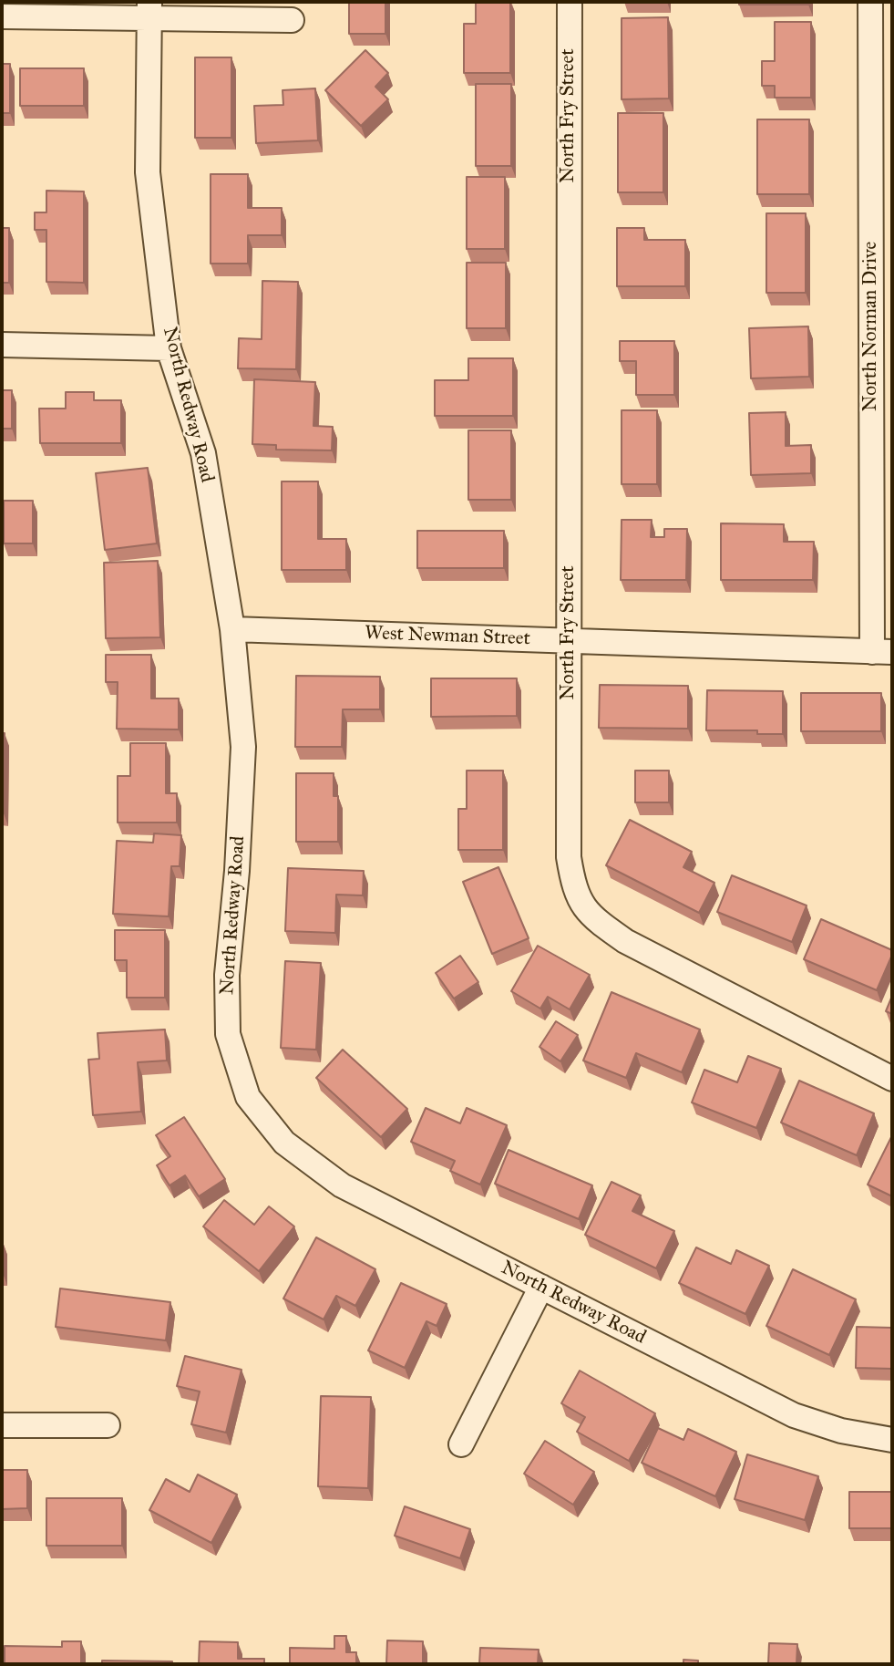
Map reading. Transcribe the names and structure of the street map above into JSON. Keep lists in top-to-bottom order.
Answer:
{
  "streets": {
    "street": [
      "North Fry Street",
      "North Norman Drive",
      "North Redway Road",
      "West Newman Street"
    ]
  },
  "crossings": [
    ["North Fry Street", "West Newman Street"],
    ["North Norman Drive", "West Newman Street"],
    ["North Redway Road", "West Newman Street"]
  ]
}
